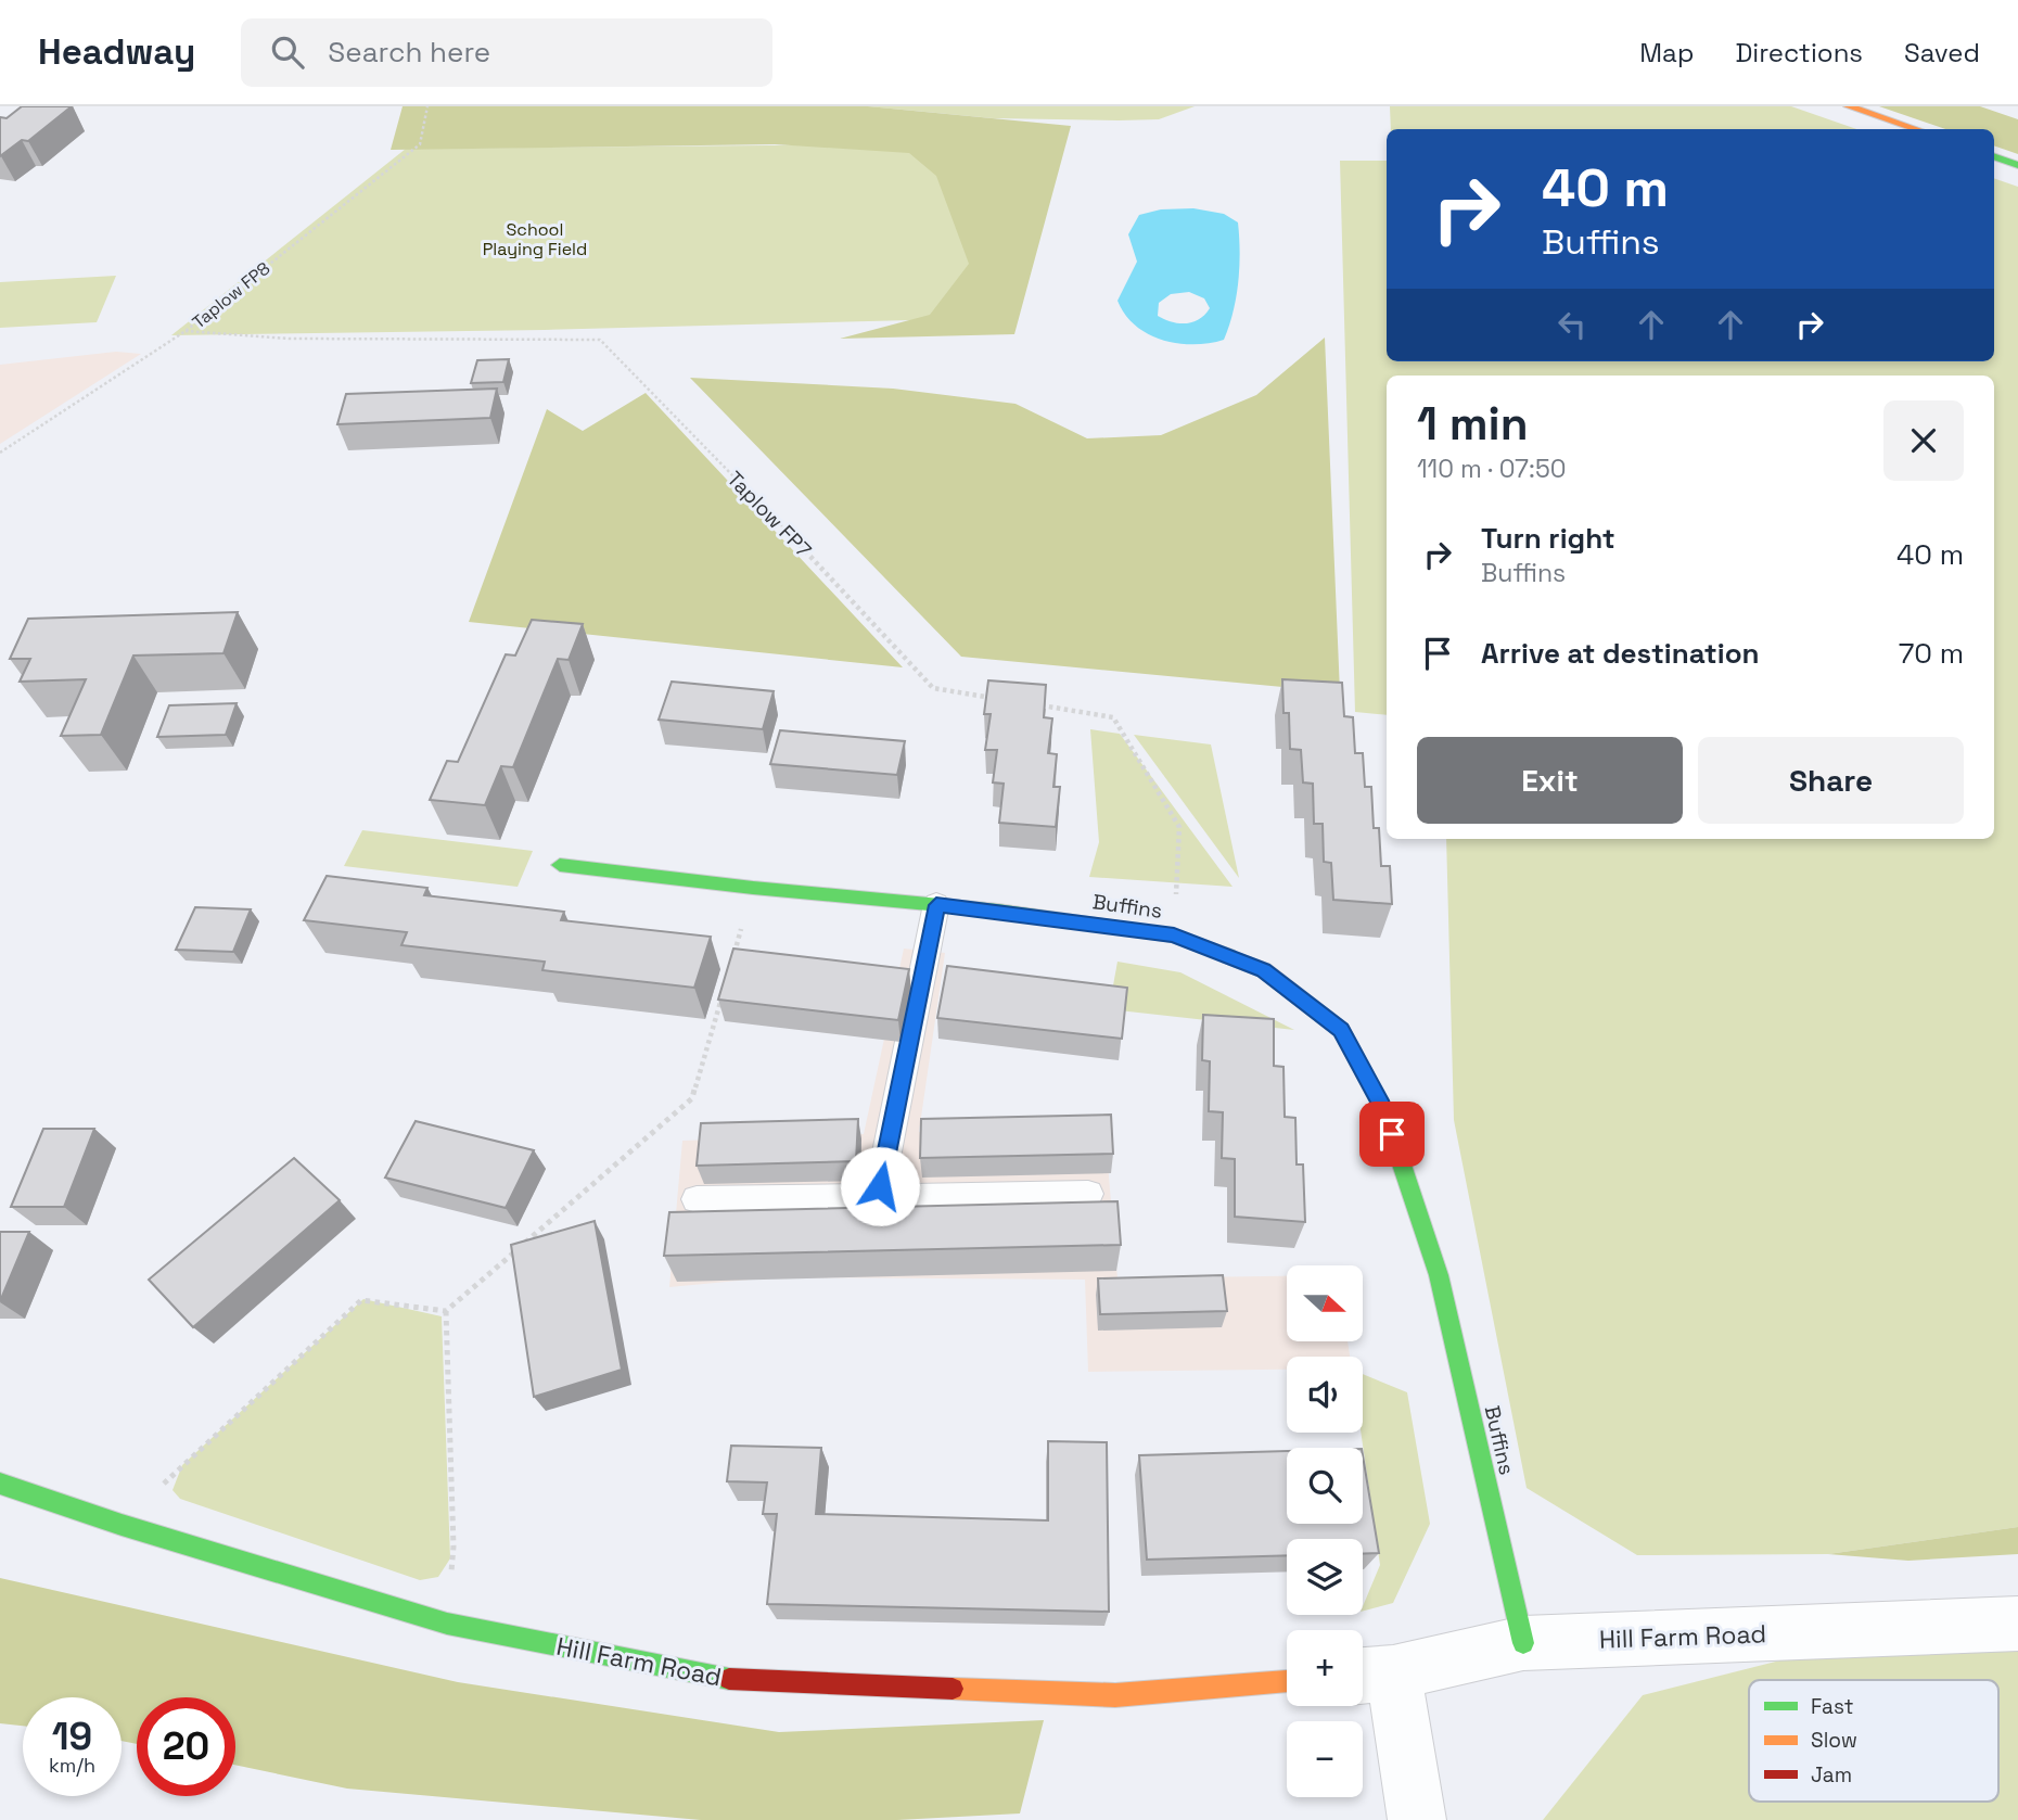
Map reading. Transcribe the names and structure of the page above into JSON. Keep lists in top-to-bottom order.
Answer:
{
  "streets": {
    "street": ["Buffins", "Hill Farm Road"],
    "path": ["Taplow FP8", "Taplow FP7"]
  },
  "crossings": [
    ["Taplow FP8", "Taplow FP7"],
    ["Buffins", "Hill Farm Road"]
  ],
  "parks": ["School Playing Field"],
  "legend": ["Fast", "Slow", "Jam"],
  "north": "right",
  "page": {
    "header": "Headway",
    "search": "Search here",
    "nav": ["Map", "Directions", "Saved"],
    "turn": ["40 m", "Buffins"],
    "heading": ["1 min", "110 m · 07:50"],
    "list": [
      {
        "name": "Turn right",
        "note": "Buffins",
        "value": "40 m"
      },
      {
        "name": "Arrive at destination",
        "value": "70 m"
      }
    ],
    "buttons": ["Exit", "Share"],
    "map_buttons": ["+", "−"],
    "speed": "19 km/h",
    "limit": "20"
  }
}
